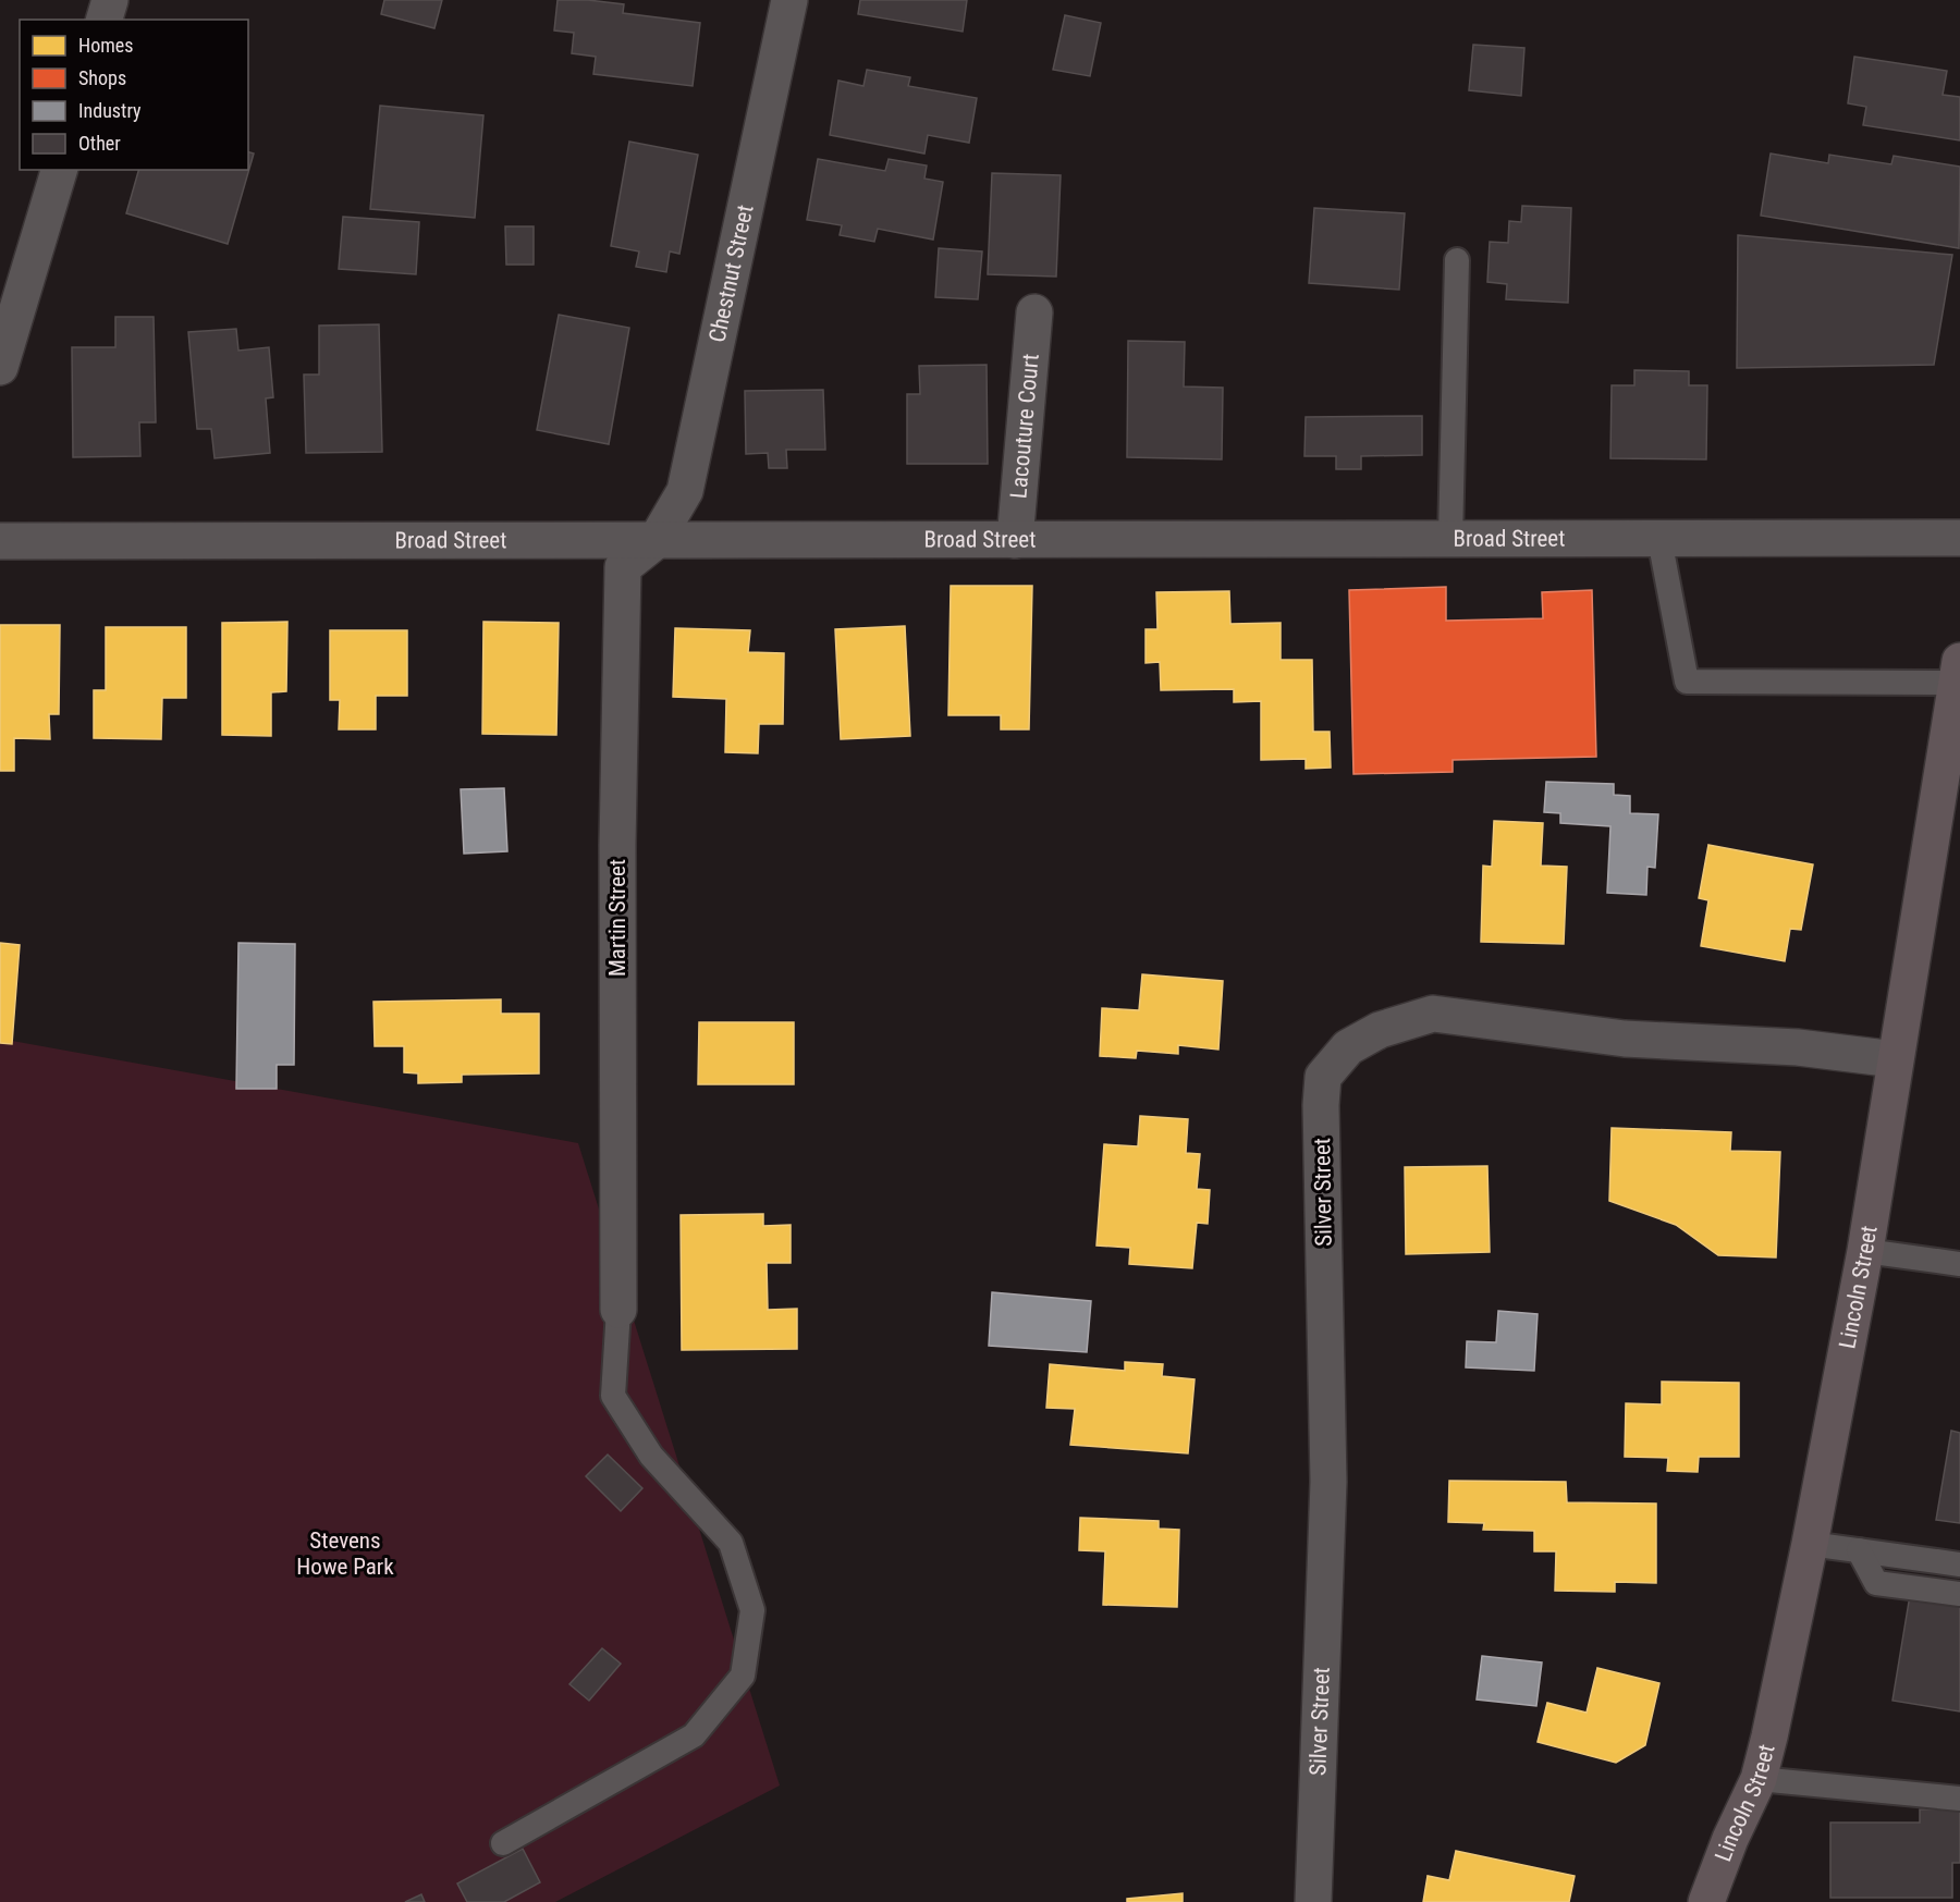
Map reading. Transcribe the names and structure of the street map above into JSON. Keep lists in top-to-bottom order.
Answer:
{
  "streets": {
    "main road": ["Lincoln Street"],
    "street": [
      "Chestnut Street",
      "Lacouture Court",
      "Broad Street",
      "Martin Street",
      "Silver Street"
    ]
  },
  "crossings": [
    ["Chestnut Street", "Broad Street"],
    ["Chestnut Street", "Martin Street"],
    ["Lacouture Court", "Broad Street"],
    ["Broad Street", "Martin Street"],
    ["Silver Street", "Lincoln Street"]
  ],
  "parks": ["Stevens Howe Park"],
  "legend": [
    "Homes",
    "Shops",
    "Industry",
    "Other"
  ]
}
